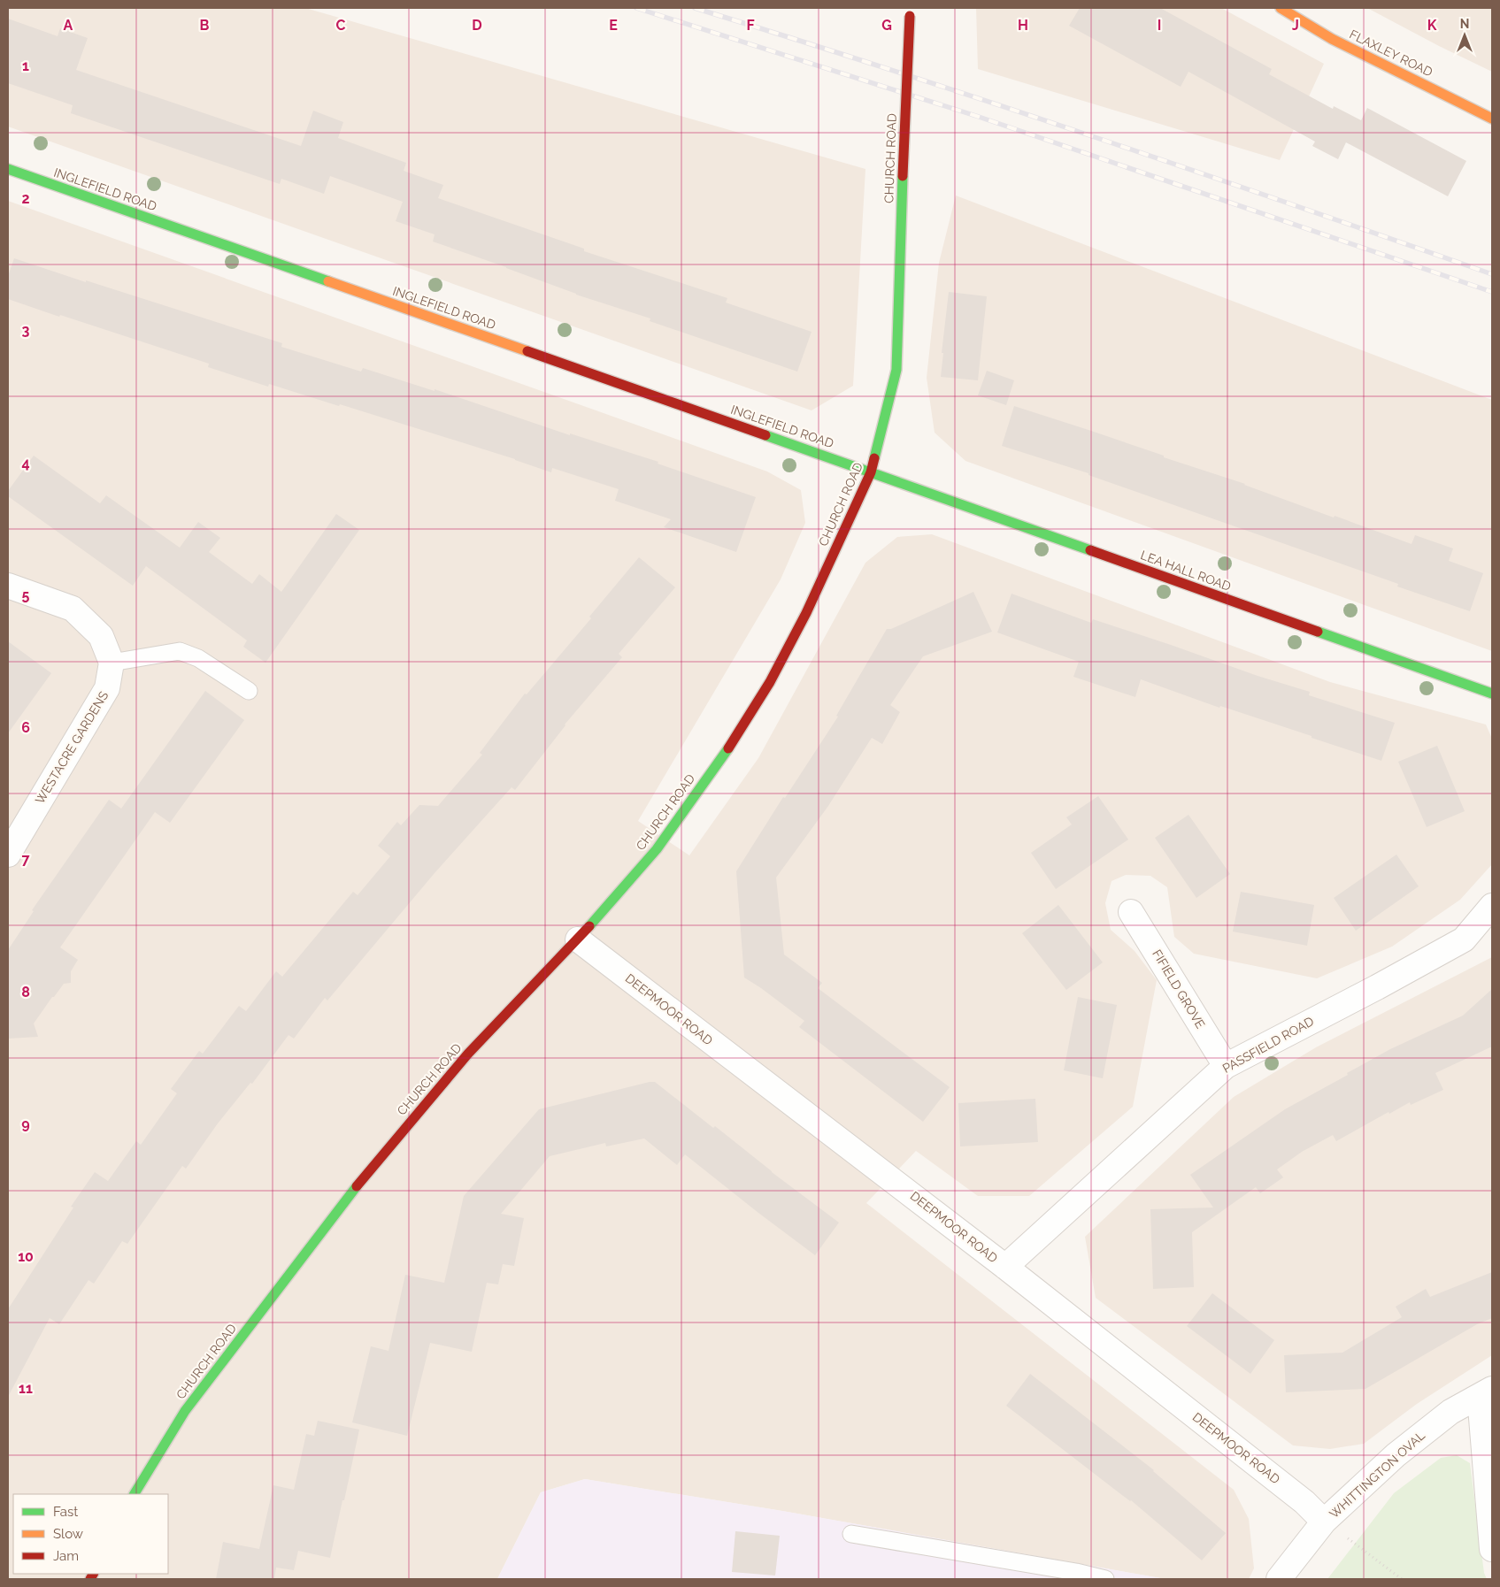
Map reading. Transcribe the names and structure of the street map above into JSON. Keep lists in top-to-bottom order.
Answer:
{
  "streets": {
    "street": [
      "FLAXLEY ROAD",
      "CHURCH ROAD",
      "INGLEFIELD ROAD",
      "LEA HALL ROAD",
      "WESTACRE GARDENS",
      "FIFIELD GROVE",
      "DEEPMOOR ROAD",
      "PASSFIELD ROAD",
      "WHITTINGTON OVAL"
    ]
  },
  "crossings": [
    ["CHURCH ROAD", "INGLEFIELD ROAD"],
    ["CHURCH ROAD", "LEA HALL ROAD"],
    ["CHURCH ROAD", "DEEPMOOR ROAD"],
    ["INGLEFIELD ROAD", "LEA HALL ROAD"],
    ["FIFIELD GROVE", "PASSFIELD ROAD"],
    ["DEEPMOOR ROAD", "PASSFIELD ROAD"],
    ["DEEPMOOR ROAD", "WHITTINGTON OVAL"]
  ],
  "legend": ["Fast", "Slow", "Jam"],
  "north": "top",
  "grid": {
    "columns": [
      "A",
      "B",
      "C",
      "D",
      "E",
      "F",
      "G",
      "H",
      "I",
      "J",
      "K"
    ],
    "rows": [
      "1",
      "2",
      "3",
      "4",
      "5",
      "6",
      "7",
      "8",
      "9",
      "10",
      "11"
    ]
  }
}
